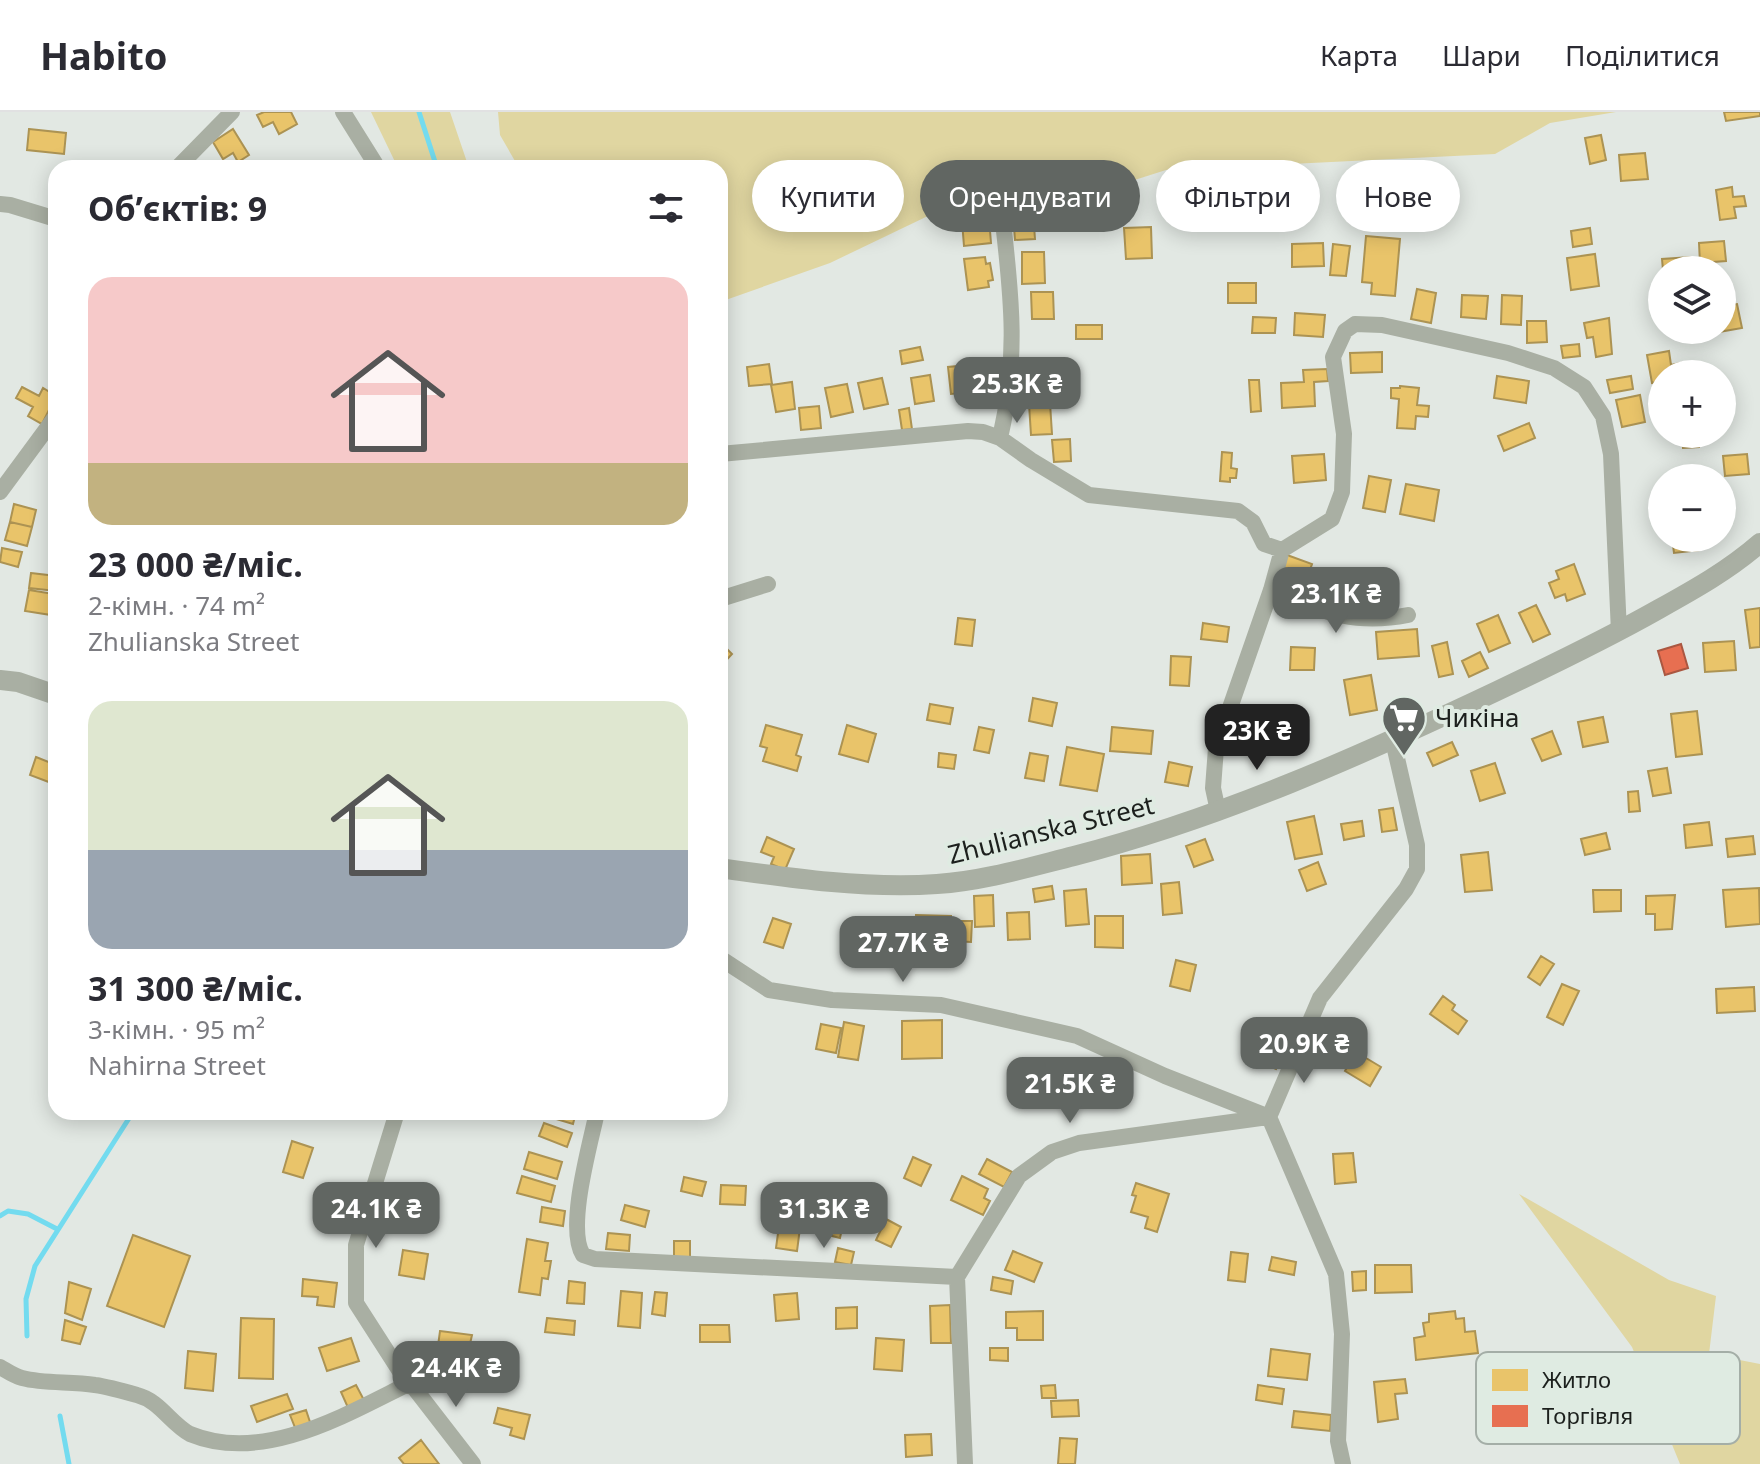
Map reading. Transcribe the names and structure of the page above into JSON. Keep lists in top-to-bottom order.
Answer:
{
  "streets": {
    "street": ["Zhulianska Street"]
  },
  "places": {
    "supermarket": ["Чикіна"]
  },
  "legend": ["Житло", "Торгівля"],
  "page": {
    "header": "Habito",
    "nav": ["Карта", "Шари", "Поділитися"],
    "chip": [
      "Купити",
      "Орендувати",
      "Фільтри",
      "Нове"
    ],
    "heading": "Об’єктів: 9",
    "map_buttons": ["+", "−"],
    "list": [
      {
        "name": "23 000 ₴/міс.",
        "note": "2-кімн. · 74 m² · Zhulianska Street"
      },
      {
        "name": "31 300 ₴/міс.",
        "note": "3-кімн. · 95 m² · Nahirna Street"
      }
    ],
    "price": [
      "25.3K ₴",
      "23.1K ₴",
      "23K ₴",
      "27.7K ₴",
      "20.9K ₴",
      "21.5K ₴",
      "24.1K ₴",
      "31.3K ₴",
      "24.4K ₴"
    ]
  }
}
